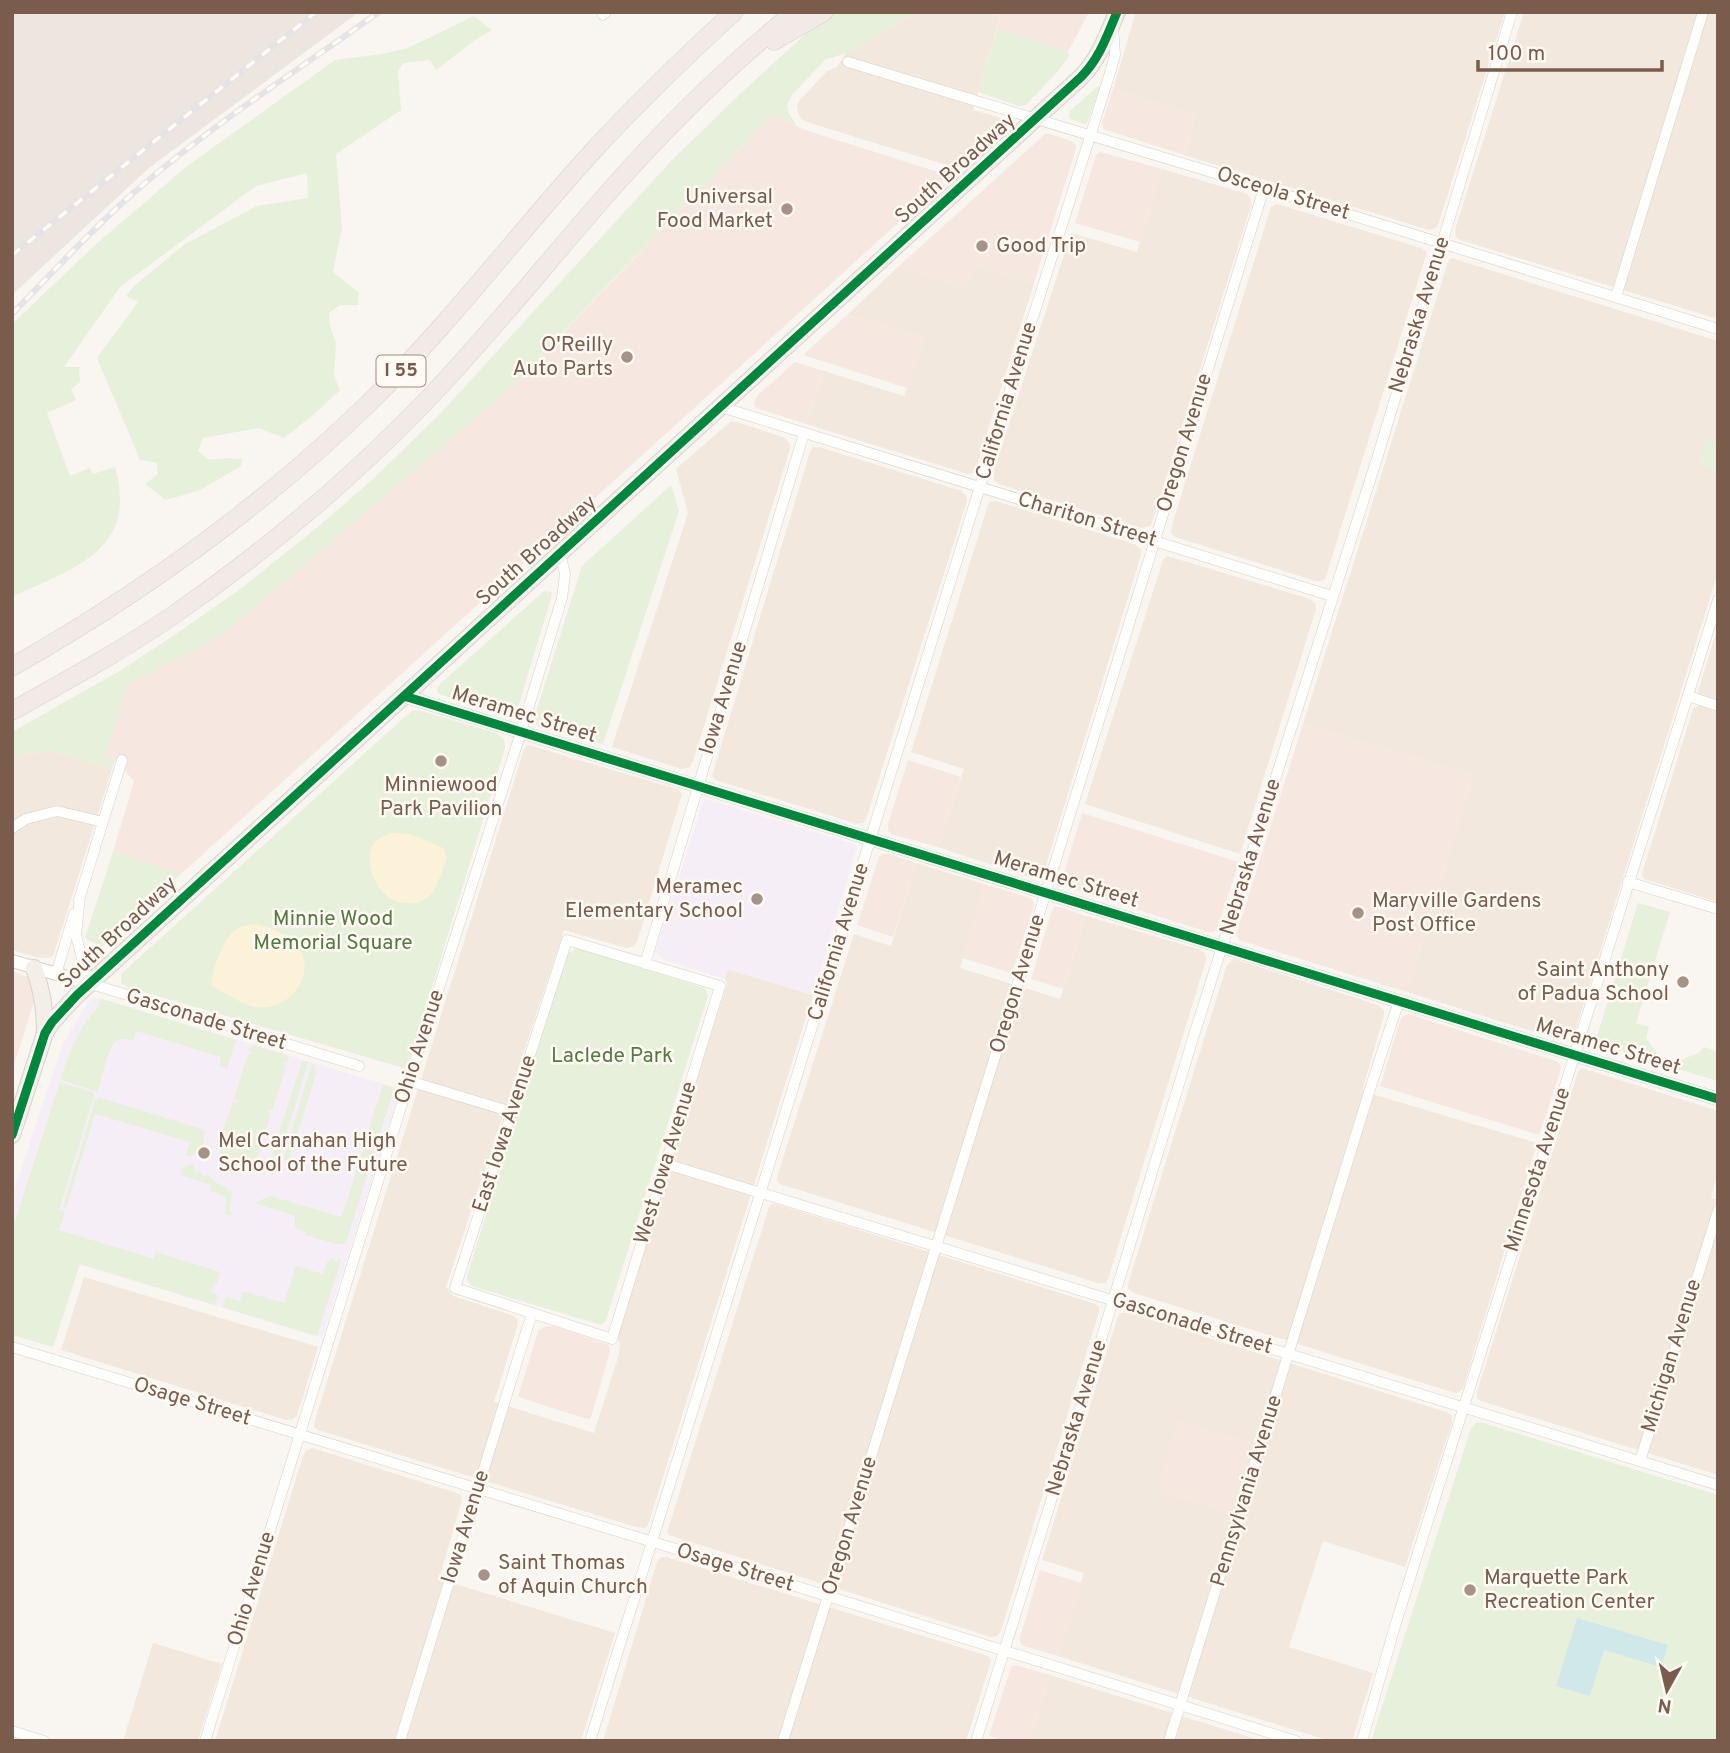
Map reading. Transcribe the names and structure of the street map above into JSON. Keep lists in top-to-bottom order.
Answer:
{
  "streets": {
    "highway": ["I 55"],
    "main road": ["South Broadway"],
    "street": [
      "Osceola Street",
      "Nebraska Avenue",
      "California Avenue",
      "Oregon Avenue",
      "Chariton Street",
      "Iowa Avenue",
      "Meramec Street",
      "Gasconade Street",
      "Ohio Avenue",
      "East Iowa Avenue",
      "West Iowa Avenue",
      "Minnesota Avenue",
      "Michigan Avenue",
      "Osage Street",
      "Pennsylvania Avenue"
    ]
  },
  "crossings": [
    ["South Broadway", "Osceola Street"],
    ["South Broadway", "California Avenue"],
    ["South Broadway", "Chariton Street"],
    ["South Broadway", "Meramec Street"],
    ["South Broadway", "Gasconade Street"],
    ["South Broadway", "Ohio Avenue"],
    ["Osceola Street", "Nebraska Avenue"],
    ["Osceola Street", "California Avenue"],
    ["Osceola Street", "Oregon Avenue"],
    ["Nebraska Avenue", "Chariton Street"],
    ["Nebraska Avenue", "Meramec Street"],
    ["Nebraska Avenue", "Gasconade Street"],
    ["Nebraska Avenue", "Osage Street"],
    ["California Avenue", "Chariton Street"],
    ["California Avenue", "Meramec Street"],
    ["California Avenue", "Gasconade Street"],
    ["California Avenue", "Osage Street"],
    ["Oregon Avenue", "Chariton Street"],
    ["Oregon Avenue", "Meramec Street"],
    ["Oregon Avenue", "Gasconade Street"],
    ["Oregon Avenue", "Osage Street"],
    ["Chariton Street", "Iowa Avenue"],
    ["Iowa Avenue", "Meramec Street"],
    ["Iowa Avenue", "East Iowa Avenue"],
    ["Iowa Avenue", "West Iowa Avenue"],
    ["Iowa Avenue", "Osage Street"],
    ["Meramec Street", "Ohio Avenue"],
    ["Meramec Street", "Minnesota Avenue"],
    ["Meramec Street", "Pennsylvania Avenue"],
    ["Gasconade Street", "West Iowa Avenue"],
    ["Gasconade Street", "Minnesota Avenue"],
    ["Gasconade Street", "Michigan Avenue"],
    ["Gasconade Street", "Pennsylvania Avenue"],
    ["Ohio Avenue", "Osage Street"],
    ["East Iowa Avenue", "West Iowa Avenue"],
    ["Osage Street", "Pennsylvania Avenue"]
  ],
  "parks": ["Minnie Wood Memorial Square", "Laclede Park"],
  "places": [
    "Universal Food Market",
    "Good Trip",
    "O'Reilly Auto Parts",
    "Minniewood Park Pavilion",
    "Meramec Elementary School",
    "Maryville Gardens Post Office",
    "Saint Anthony of Padua School",
    "Mel Carnahan High School of the Future",
    "Saint Thomas of Aquin Church",
    "Marquette Park Recreation Center"
  ],
  "scale_bar": "100 m",
  "north": "bottom"
}
